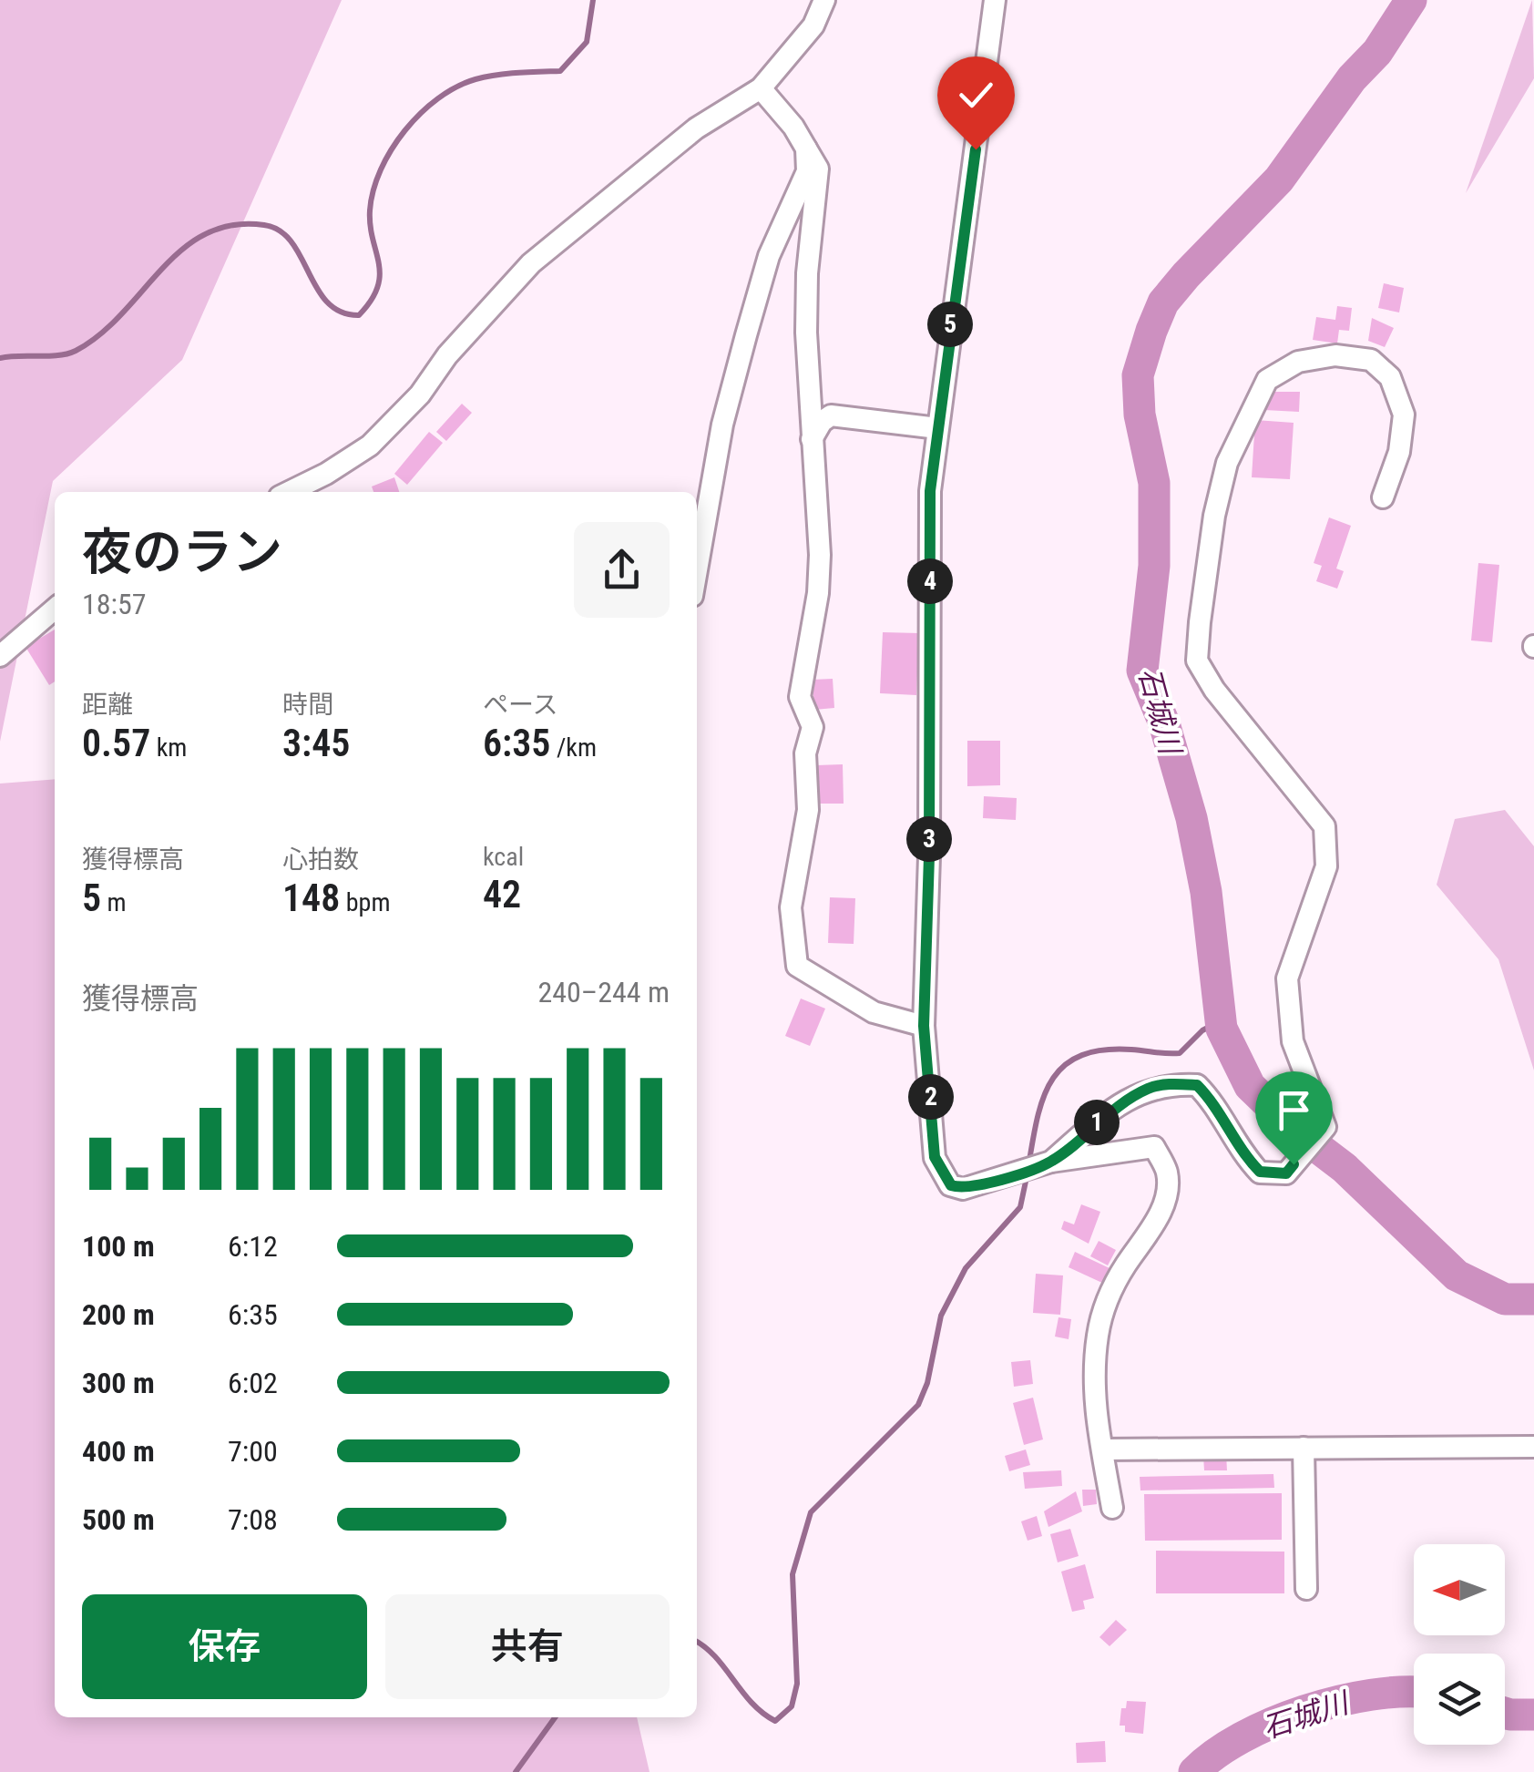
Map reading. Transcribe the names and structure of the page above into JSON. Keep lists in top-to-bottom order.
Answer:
{
  "water": ["石城川"],
  "north": "left",
  "page": {
    "pins": [
      "5",
      "4",
      "3",
      "2",
      "1"
    ],
    "heading": ["夜のラン", "18:57"],
    "stats": [
      ["距離", "0.57 km"],
      ["時間", "3:45"],
      ["ペース", "6:35 /km"],
      ["獲得標高", "5 m"],
      ["心拍数", "148 bpm"],
      ["kcal", "42"]
    ],
    "chart": ["獲得標高", "240–244 m"],
    "list": [
      {
        "name": "100 m",
        "note": "6:12"
      },
      {
        "name": "200 m",
        "note": "6:35"
      },
      {
        "name": "300 m",
        "note": "6:02"
      },
      {
        "name": "400 m",
        "note": "7:00"
      },
      {
        "name": "500 m",
        "note": "7:08"
      }
    ],
    "buttons": ["保存", "共有"]
  }
}
